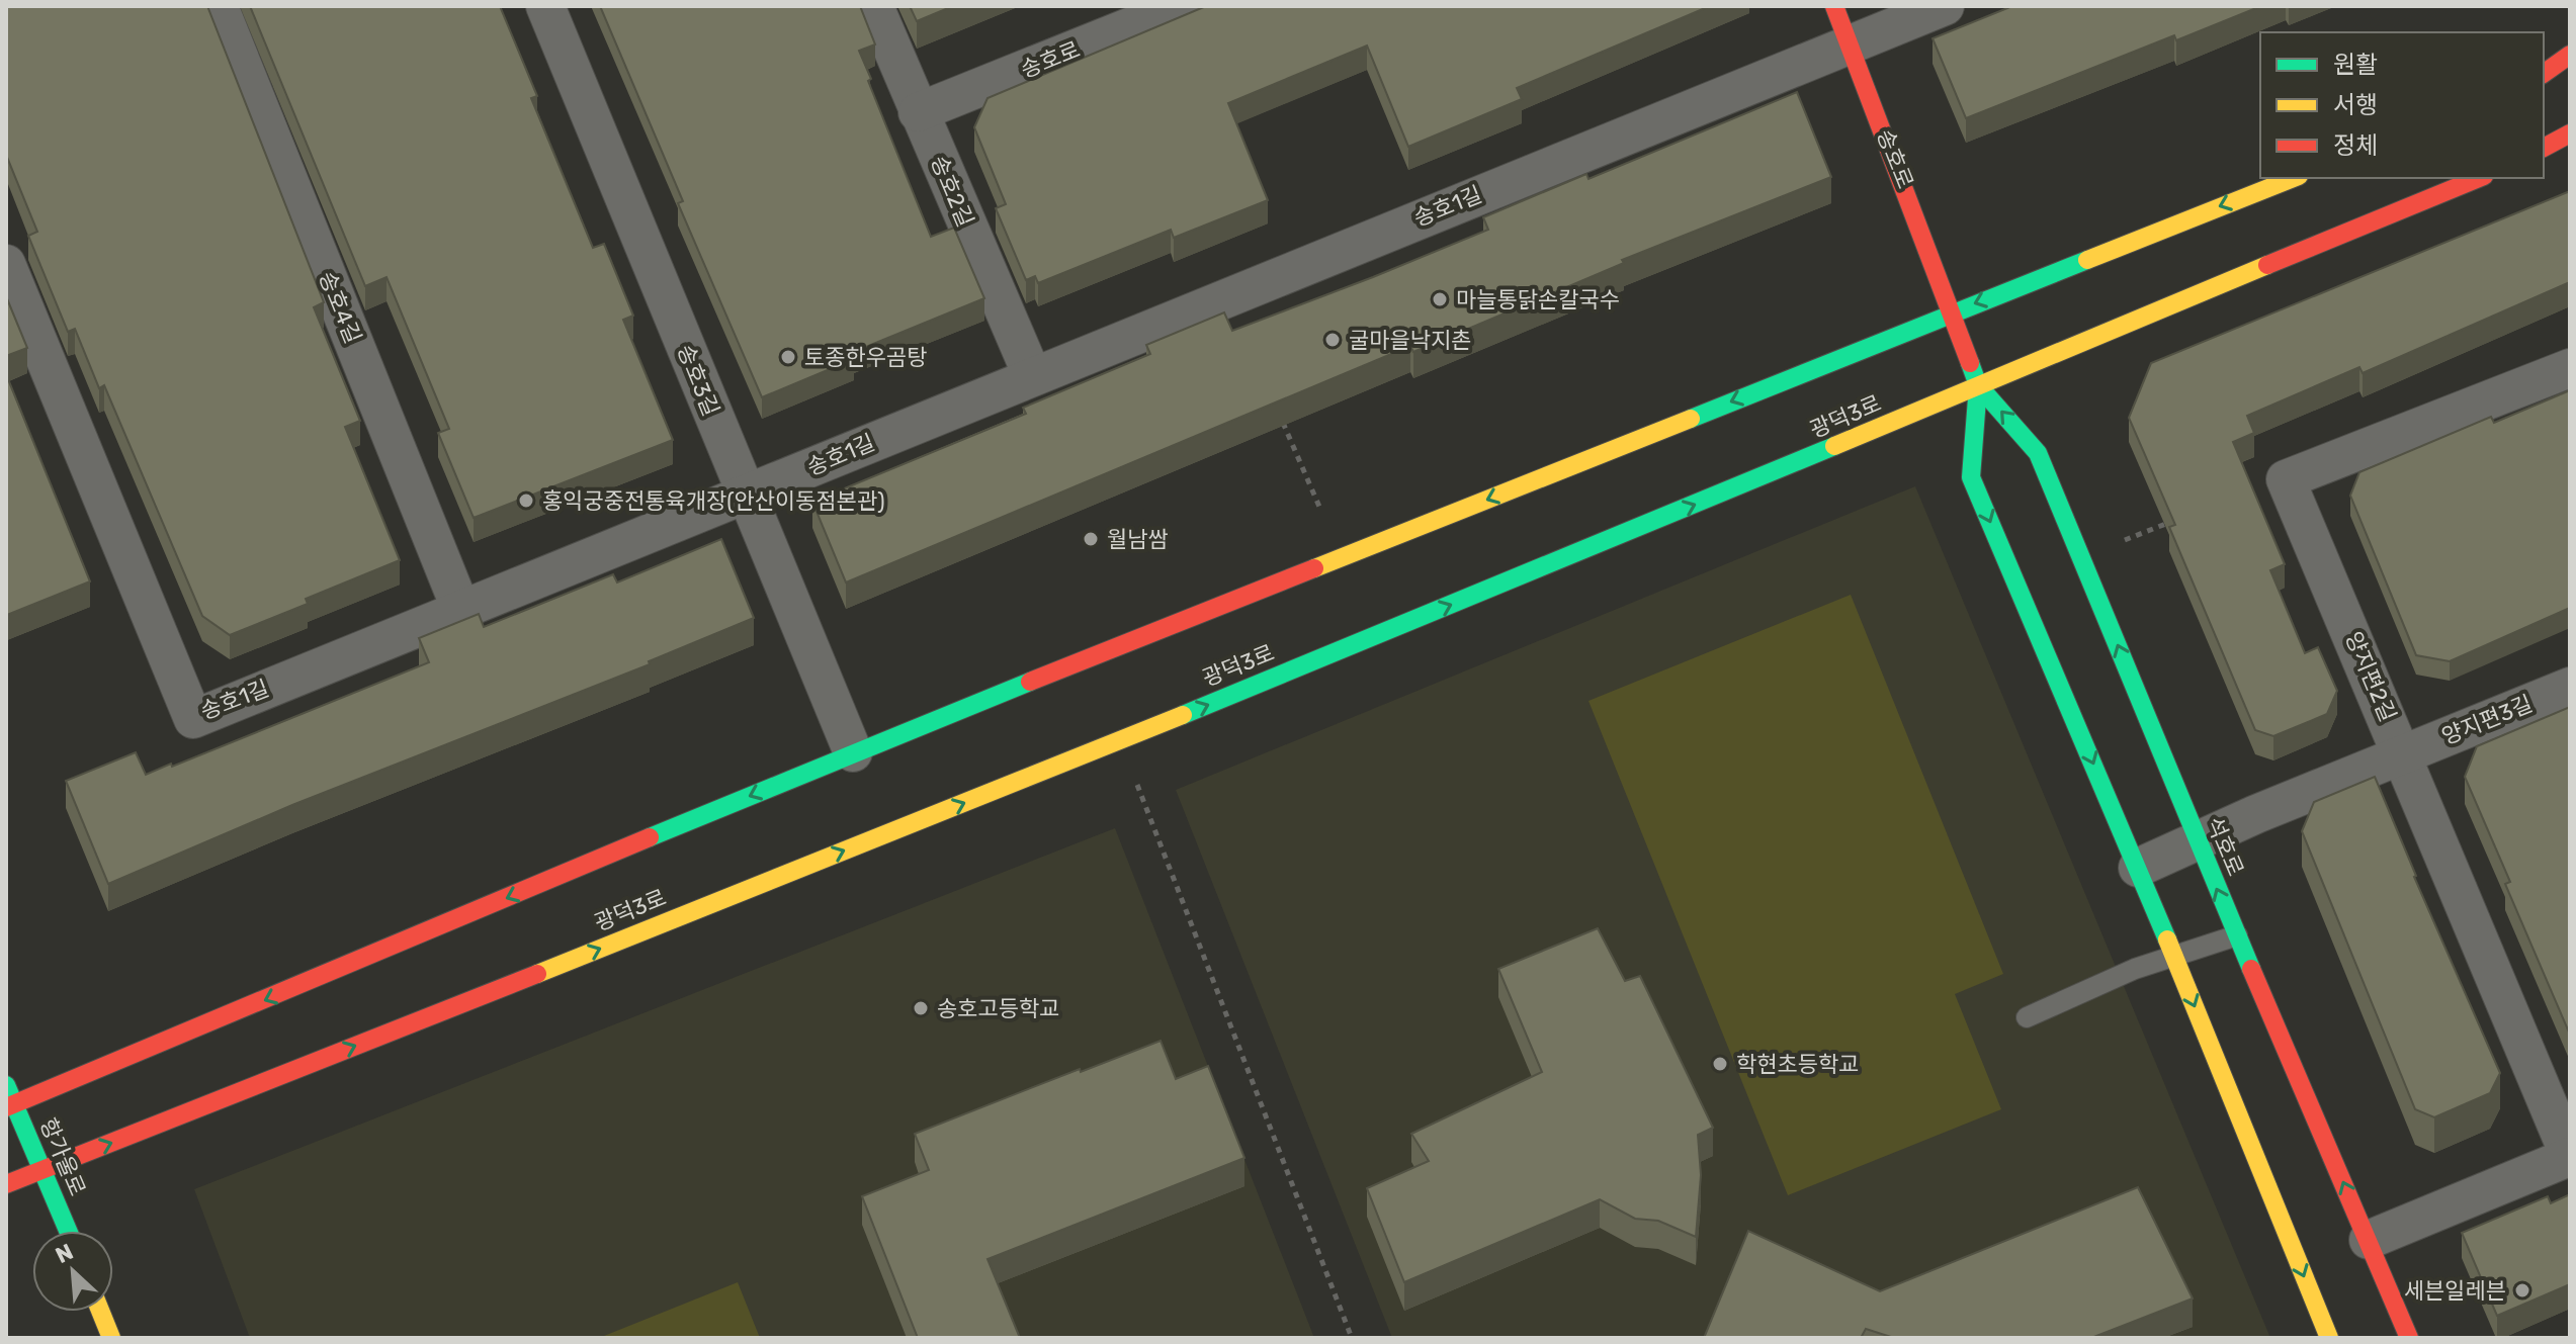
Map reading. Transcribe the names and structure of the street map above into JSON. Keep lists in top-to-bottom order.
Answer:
{
  "streets": {
    "main road": [
      "송호로",
      "광덕3로",
      "석호로",
      "항가울로"
    ],
    "street": [
      "송호2길",
      "송호1길",
      "송호4길",
      "송호3길",
      "양지편2길",
      "양지편3길"
    ]
  },
  "crossings": [
    ["송호로", "송호2길"],
    ["송호로", "송호1길"],
    ["송호로", "석호로"],
    ["송호2길", "송호1길"],
    ["송호1길", "송호4길"],
    ["송호1길", "송호3길"],
    ["광덕3로", "석호로"],
    ["광덕3로", "항가울로"],
    ["양지편2길", "양지편3길"],
    ["양지편3길", "석호로"]
  ],
  "places": [
    "마늘통닭손칼국수",
    "굴마을낙지촌",
    "토종한우곰탕",
    "홍익궁중전통육개장(안산이동점본관)",
    "월남쌈",
    "송호고등학교",
    "학현초등학교",
    "세븐일레븐"
  ],
  "legend": ["원활", "서행", "정체"],
  "north": "top left"
}
